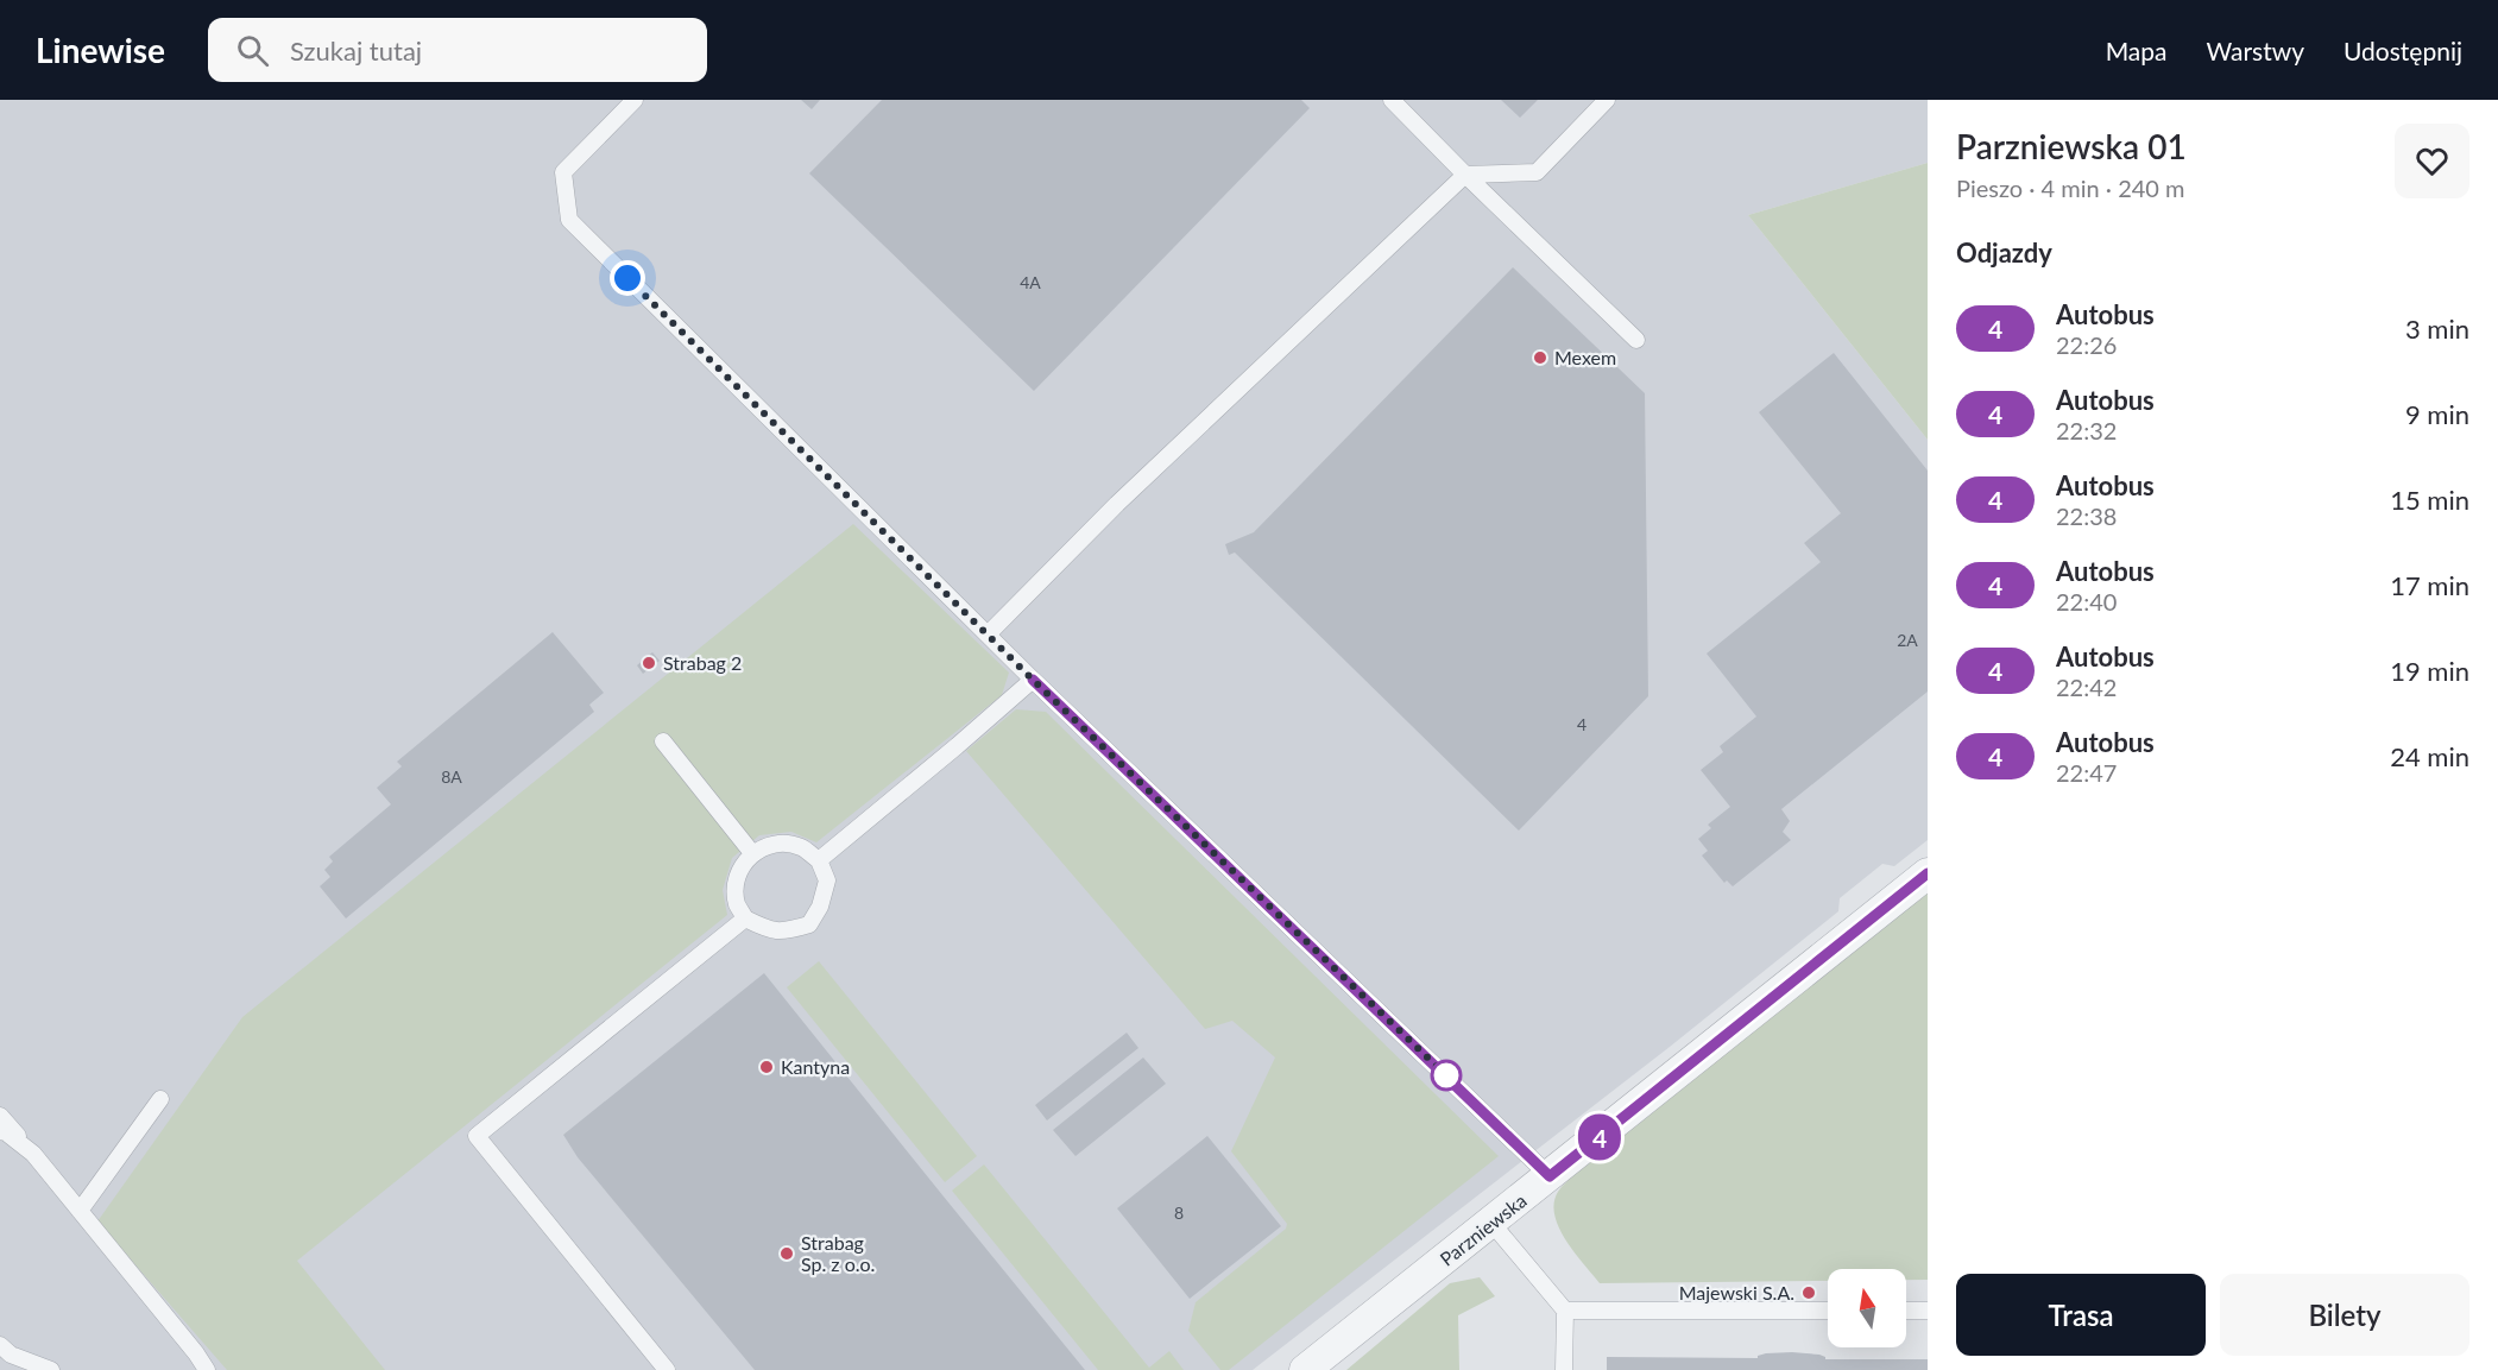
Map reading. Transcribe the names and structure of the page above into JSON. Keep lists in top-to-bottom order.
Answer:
{
  "streets": {
    "street": ["Parzniewska"]
  },
  "places": [
    "Mexem",
    "Strabag 2",
    "Kantyna",
    "Strabag Sp. z o.o.",
    "Majewski S.A."
  ],
  "lines": ["bus line 4"],
  "house_numbers": [
    "4A",
    "2A",
    "4",
    "8A",
    "8"
  ],
  "north": "top",
  "page": {
    "header": "Linewise",
    "search": "Szukaj tutaj",
    "nav": ["Mapa", "Warstwy", "Udostępnij"],
    "on_map": "4",
    "heading": [
      ["Parzniewska 01", "Pieszo · 4 min · 240 m"],
      "Odjazdy"
    ],
    "list": [
      {
        "mark": "4",
        "name": "Autobus",
        "note": "22:26",
        "value": "3 min"
      },
      {
        "mark": "4",
        "name": "Autobus",
        "note": "22:32",
        "value": "9 min"
      },
      {
        "mark": "4",
        "name": "Autobus",
        "note": "22:38",
        "value": "15 min"
      },
      {
        "mark": "4",
        "name": "Autobus",
        "note": "22:40",
        "value": "17 min"
      },
      {
        "mark": "4",
        "name": "Autobus",
        "note": "22:42",
        "value": "19 min"
      },
      {
        "mark": "4",
        "name": "Autobus",
        "note": "22:47",
        "value": "24 min"
      }
    ],
    "buttons": ["Trasa", "Bilety"]
  }
}
